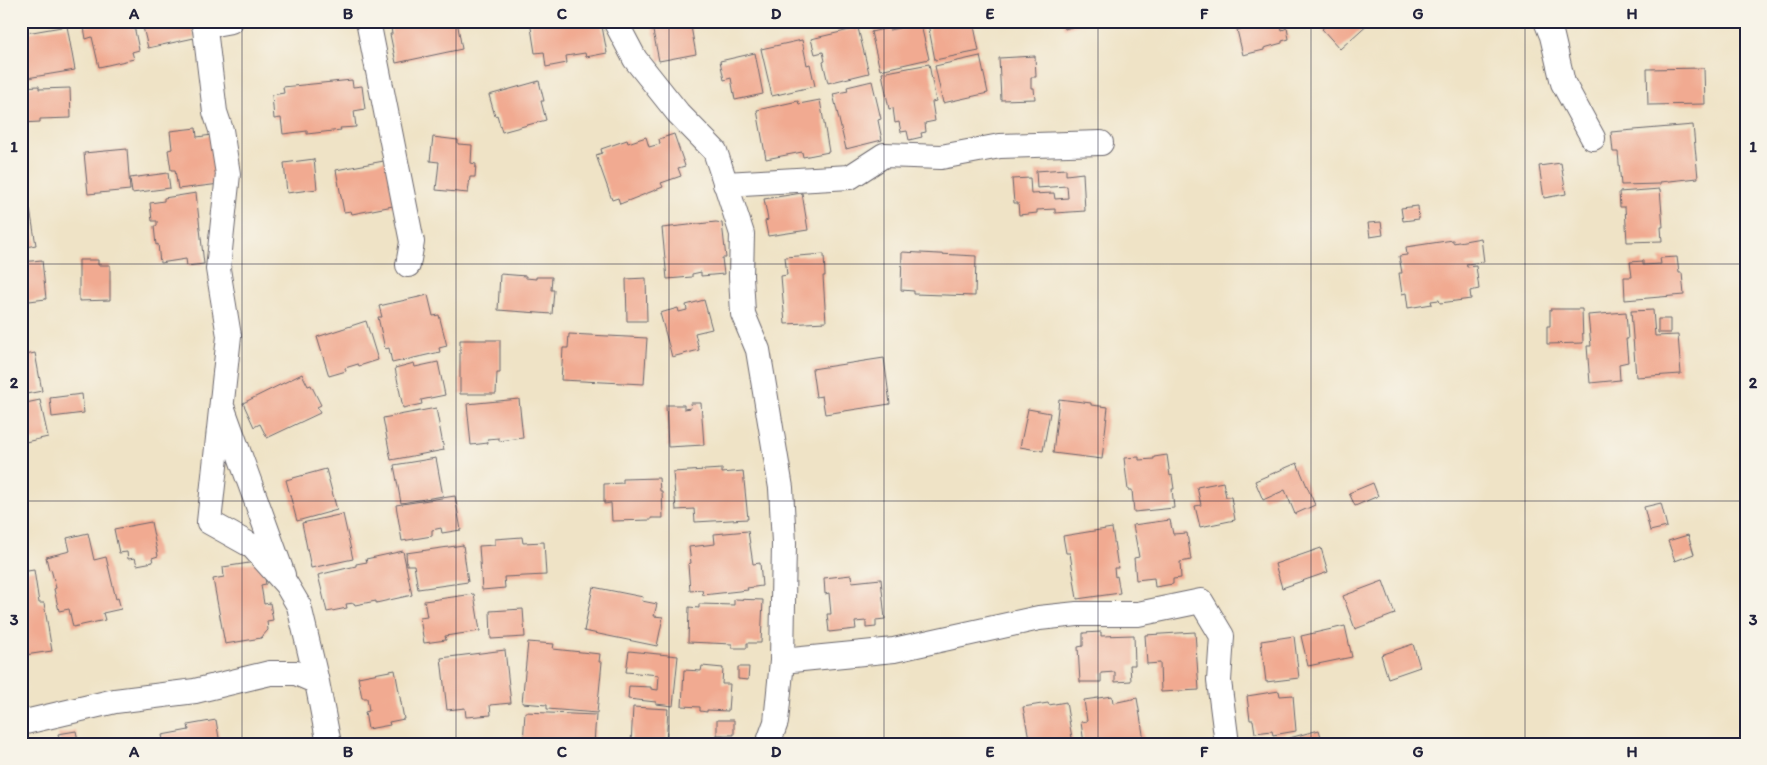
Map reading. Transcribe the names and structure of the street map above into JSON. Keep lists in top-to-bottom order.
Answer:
{
  "grid": {
    "columns": [
      "A",
      "B",
      "C",
      "D",
      "E",
      "F",
      "G",
      "H"
    ],
    "rows": ["1", "2", "3"]
  }
}
